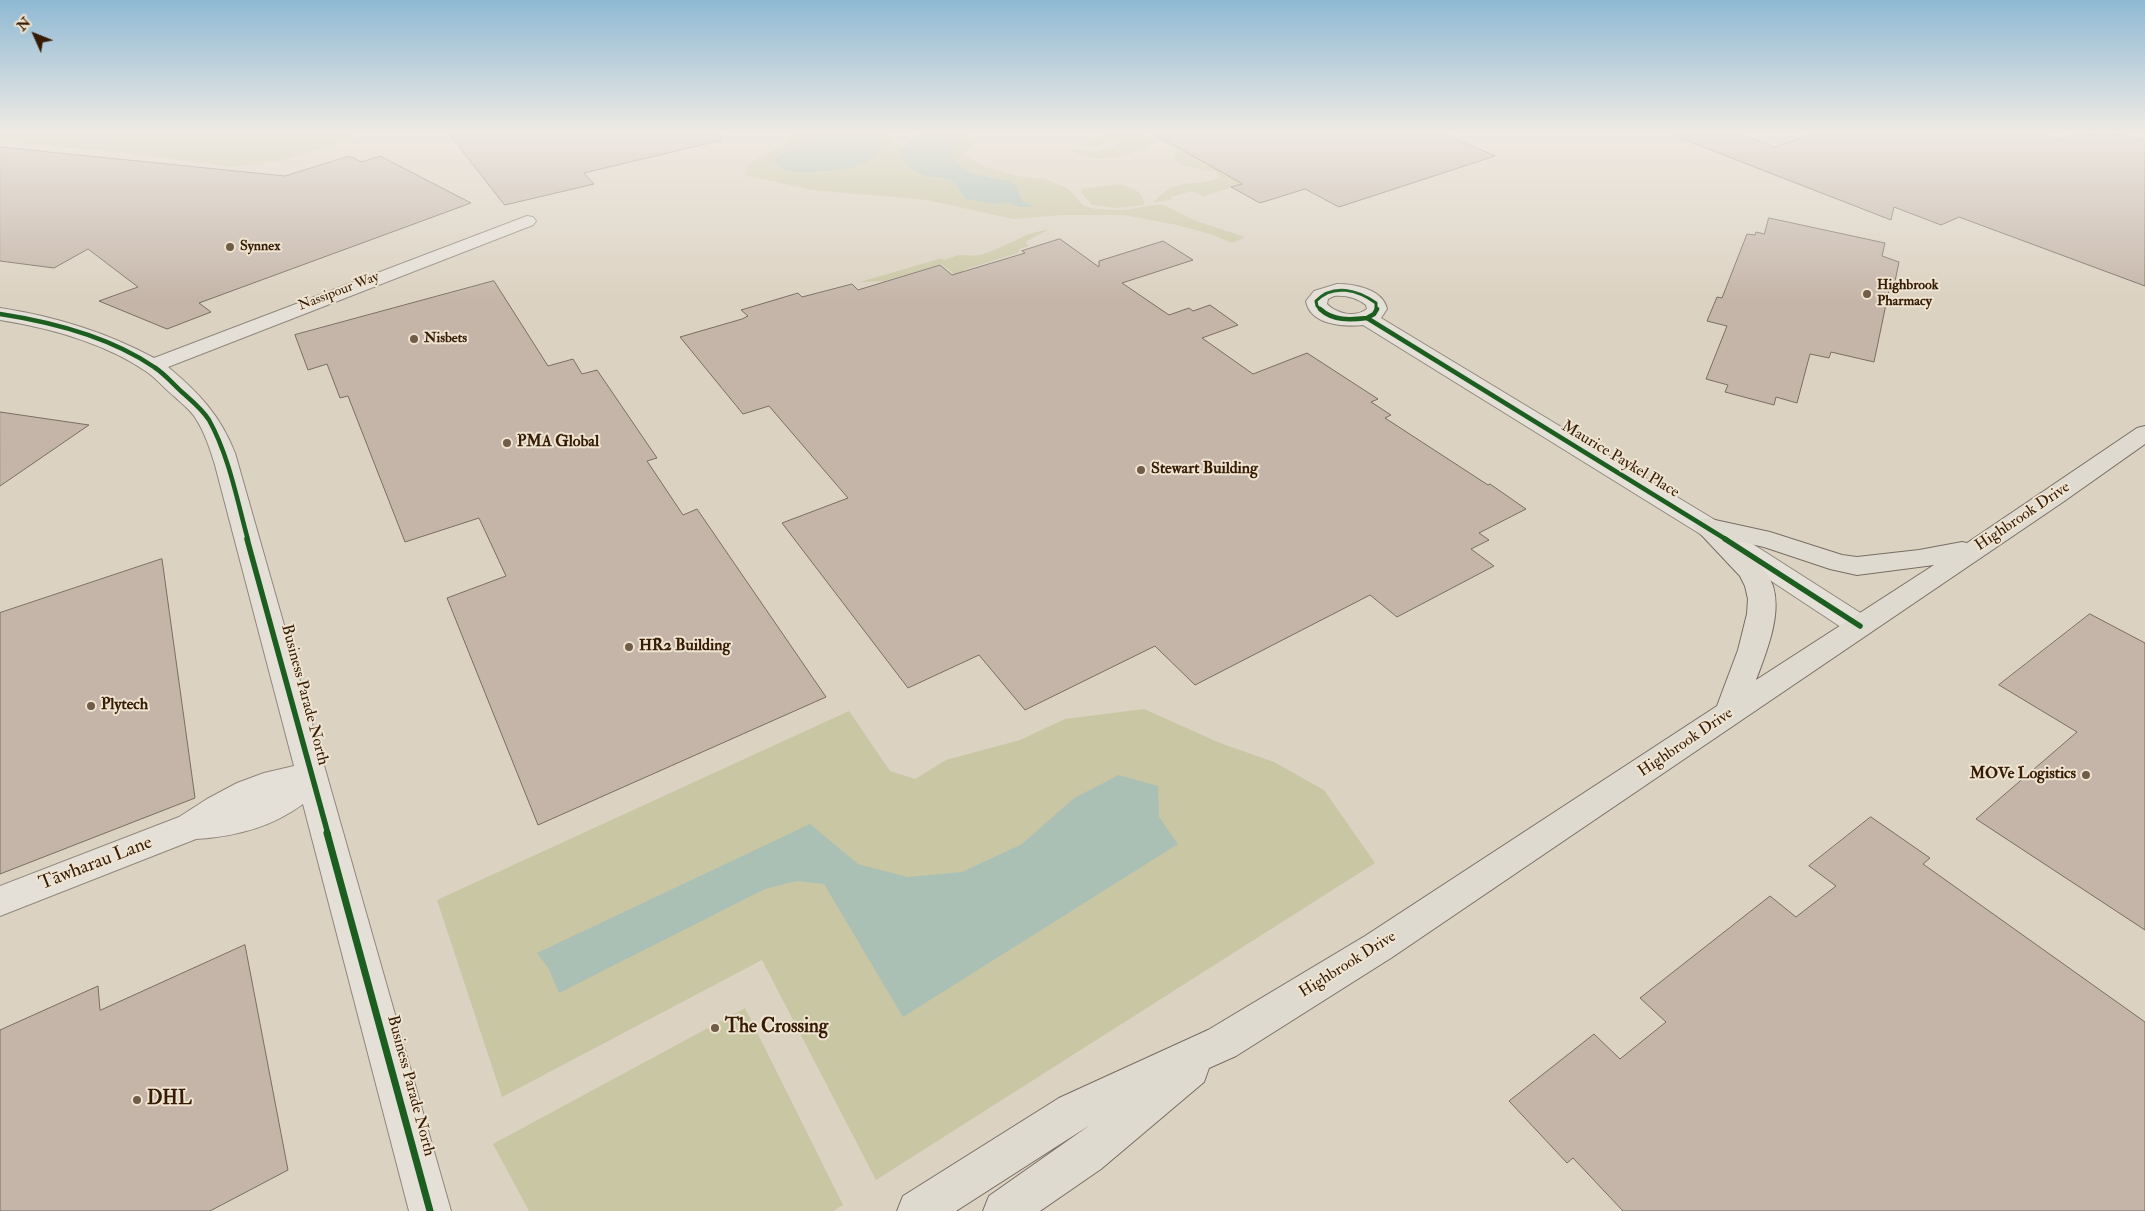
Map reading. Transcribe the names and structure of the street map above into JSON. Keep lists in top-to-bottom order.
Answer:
{
  "streets": {
    "main road": ["Highbrook Drive"],
    "street": [
      "Nassipour Way",
      "Maurice Paykel Place",
      "Business Parade North",
      "Tāwharau Lane"
    ]
  },
  "crossings": [
    ["Nassipour Way", "Business Parade North"],
    ["Maurice Paykel Place", "Highbrook Drive"],
    ["Business Parade North", "Tāwharau Lane"]
  ],
  "places": [
    "Synnex",
    "Highbrook Pharmacy",
    "Nisbets",
    "PMA Global",
    "Stewart Building",
    "HR2 Building",
    "Plytech",
    "MOVe Logistics",
    "The Crossing",
    "DHL"
  ],
  "north": "top left"
}
